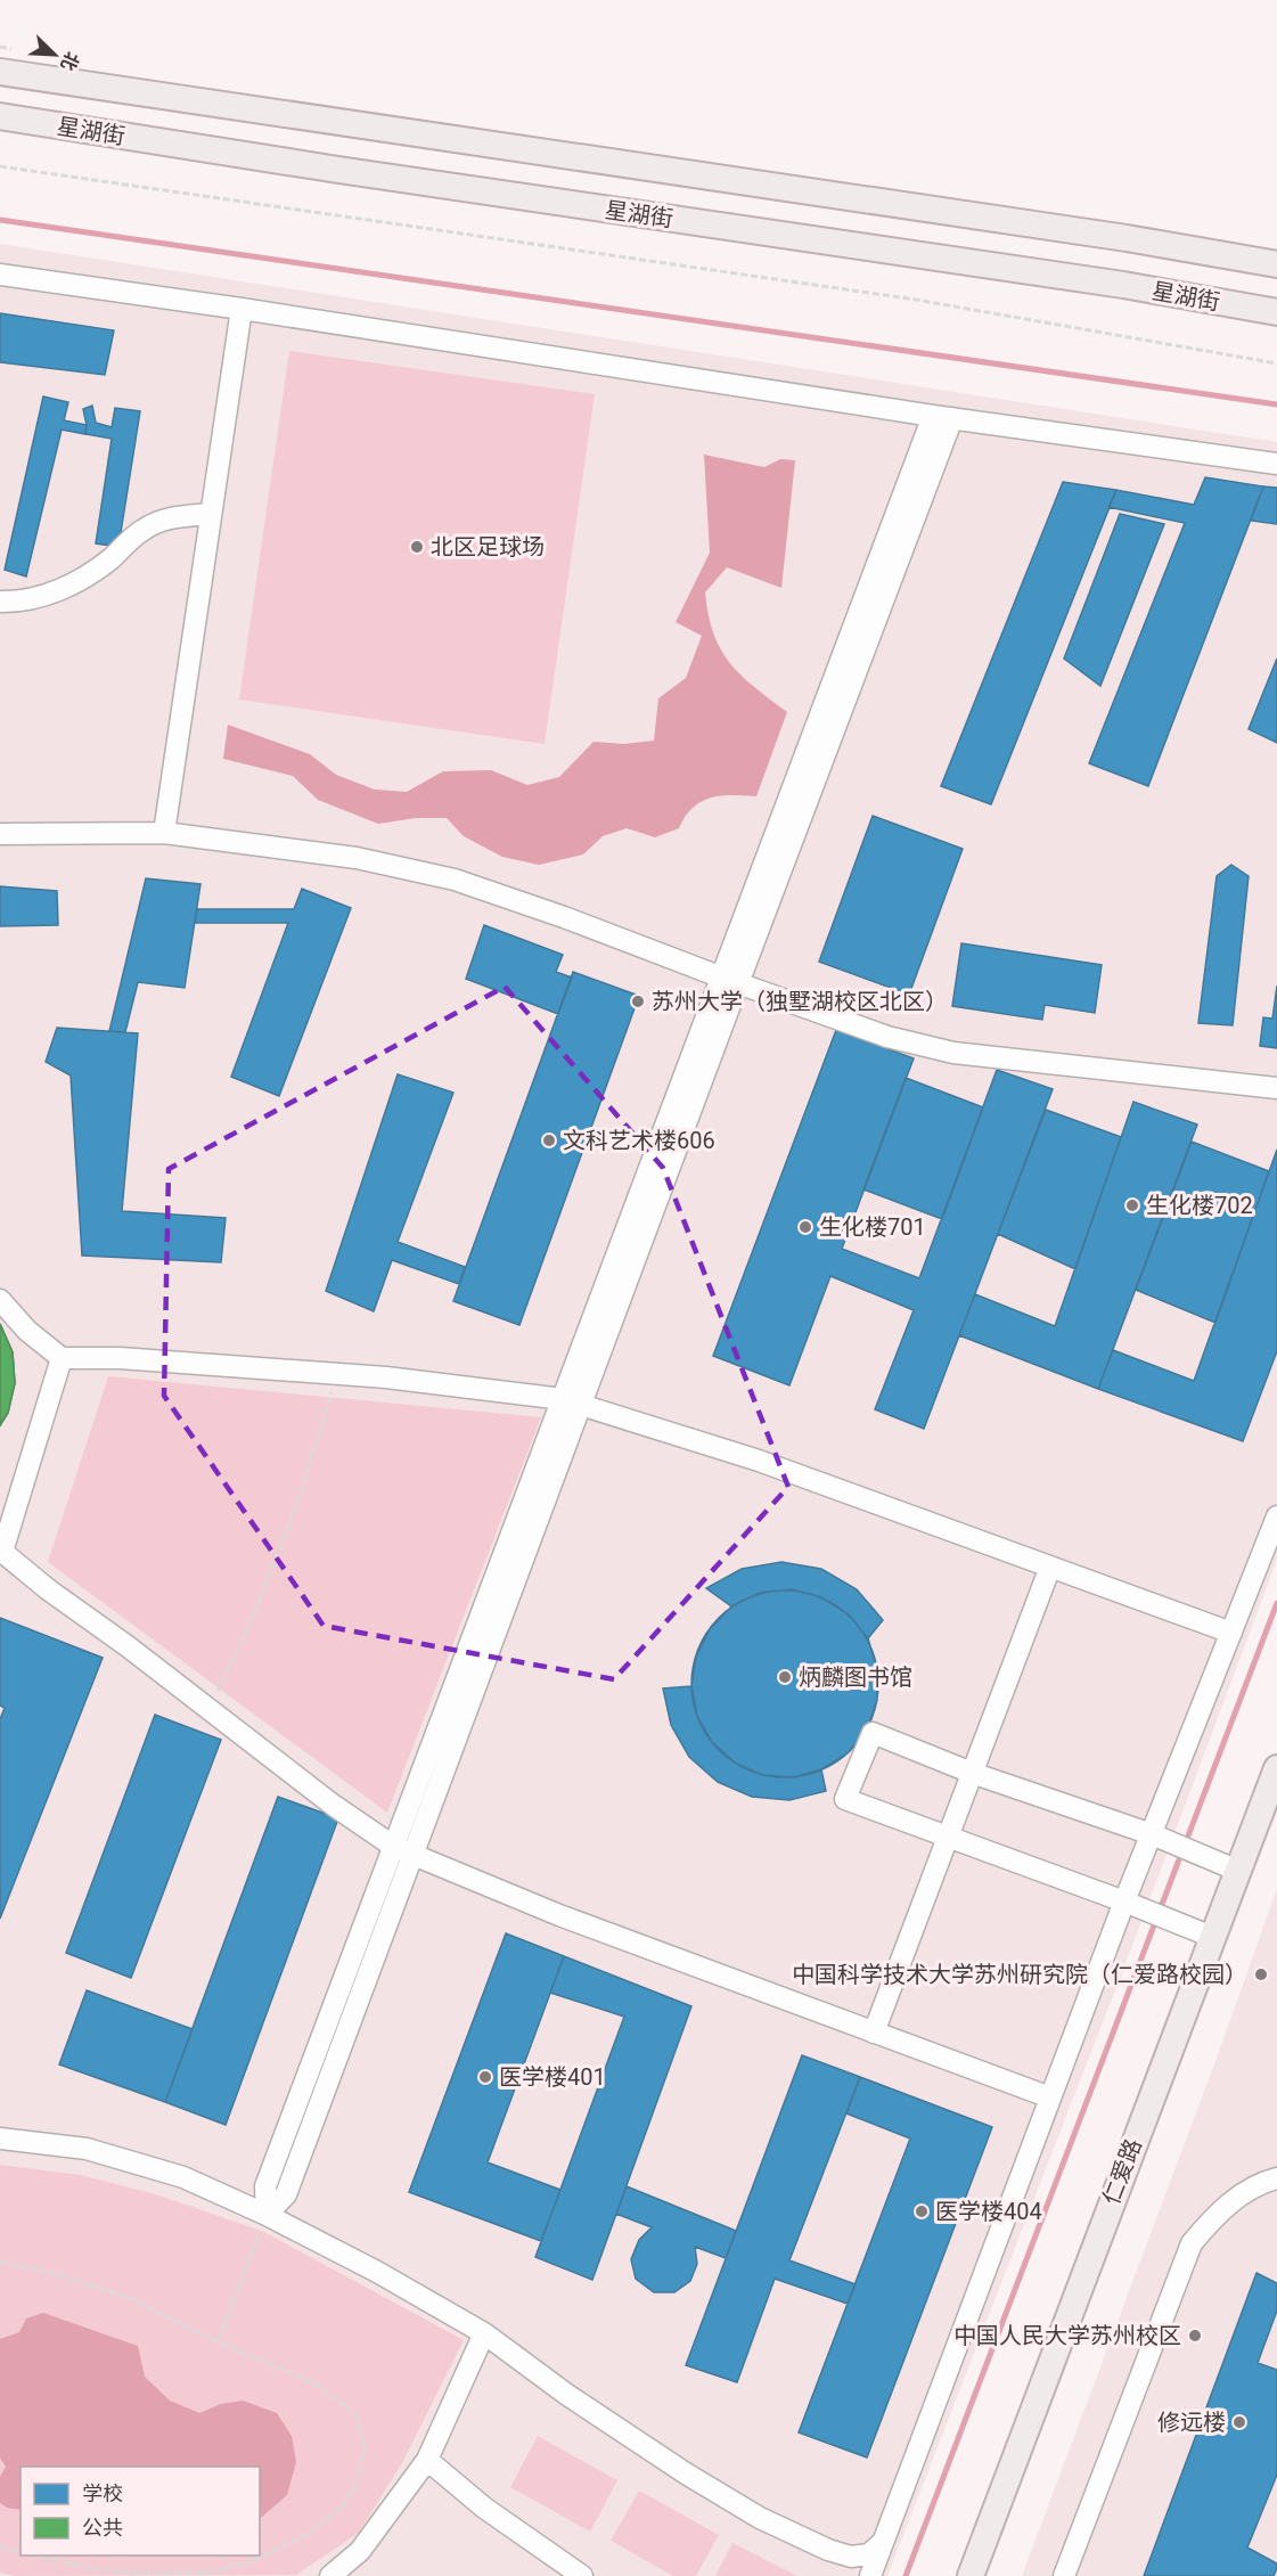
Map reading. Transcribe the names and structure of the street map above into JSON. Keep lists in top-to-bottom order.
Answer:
{
  "streets": {
    "main road": ["星湖街", "仁爱路"]
  },
  "places": [
    "北区足球场",
    "苏州大学（独墅湖校区北区）",
    "文科艺术楼606",
    "生化楼702",
    "生化楼701",
    "炳麟图书馆",
    "中国科学技术大学苏州研究院（仁爱路校园）",
    "医学楼401",
    "医学楼404",
    "中国人民大学苏州校区",
    "修远楼"
  ],
  "legend": ["学校", "公共"],
  "north": "bottom right"
}
